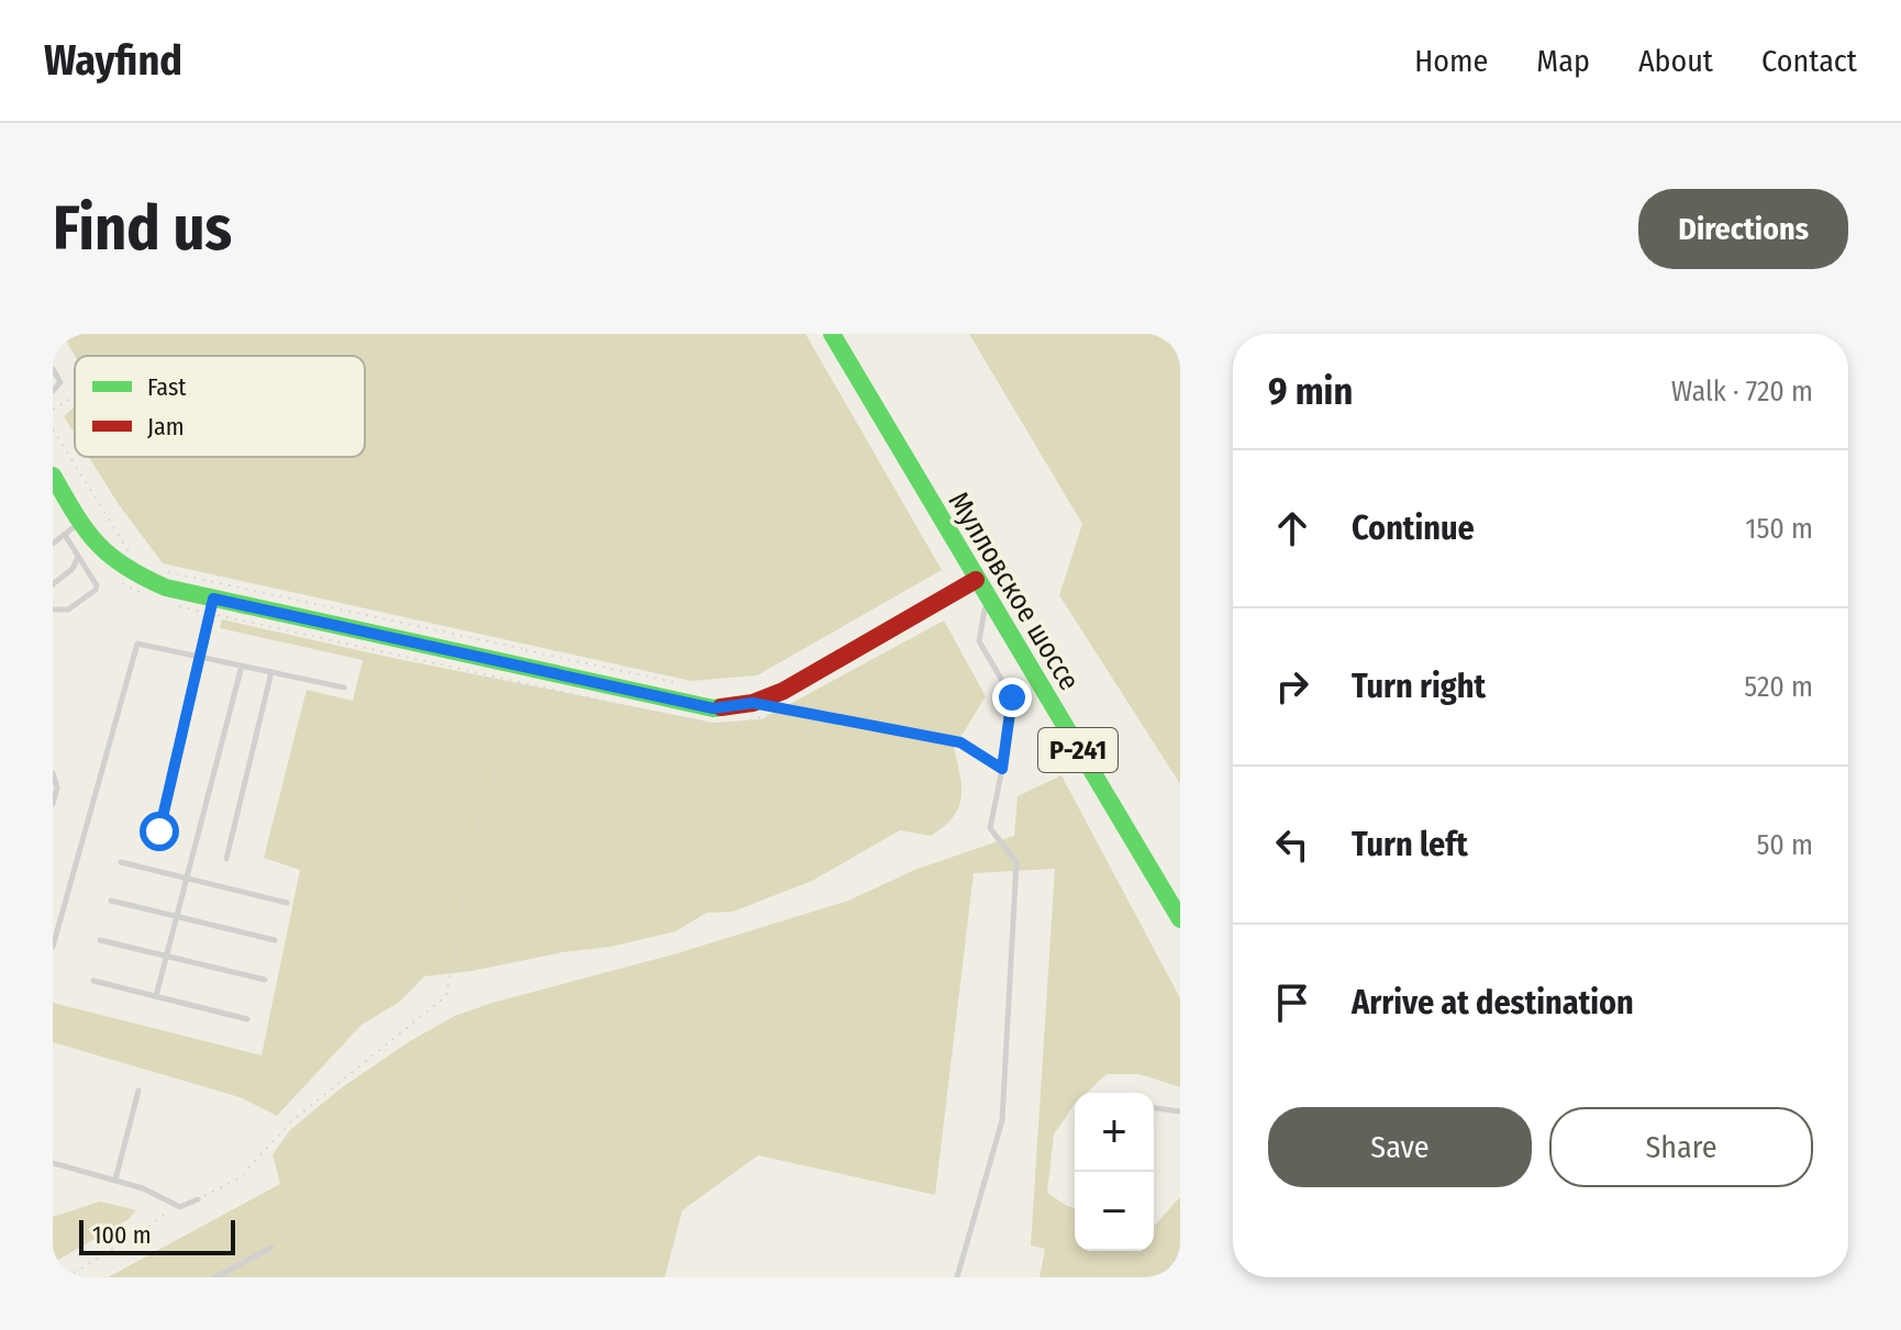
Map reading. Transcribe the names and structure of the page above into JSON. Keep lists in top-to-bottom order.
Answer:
{
  "streets": {
    "main road": ["Мулловское шоссе", "Р-241"]
  },
  "legend": ["Fast", "Jam"],
  "scale_bar": "100 m",
  "page": {
    "header": "Wayfind",
    "nav": [
      "Home",
      "Map",
      "About",
      "Contact"
    ],
    "buttons": [
      "Directions",
      ["Save", "Share"]
    ],
    "title": "Find us",
    "heading": ["9 min", "Walk · 720 m"],
    "list": [
      ["Continue", "150 m"],
      ["Turn right", "520 m"],
      ["Turn left", "50 m"],
      "Arrive at destination"
    ],
    "map_buttons": ["+", "−"],
    "scale": "100 m"
  }
}
